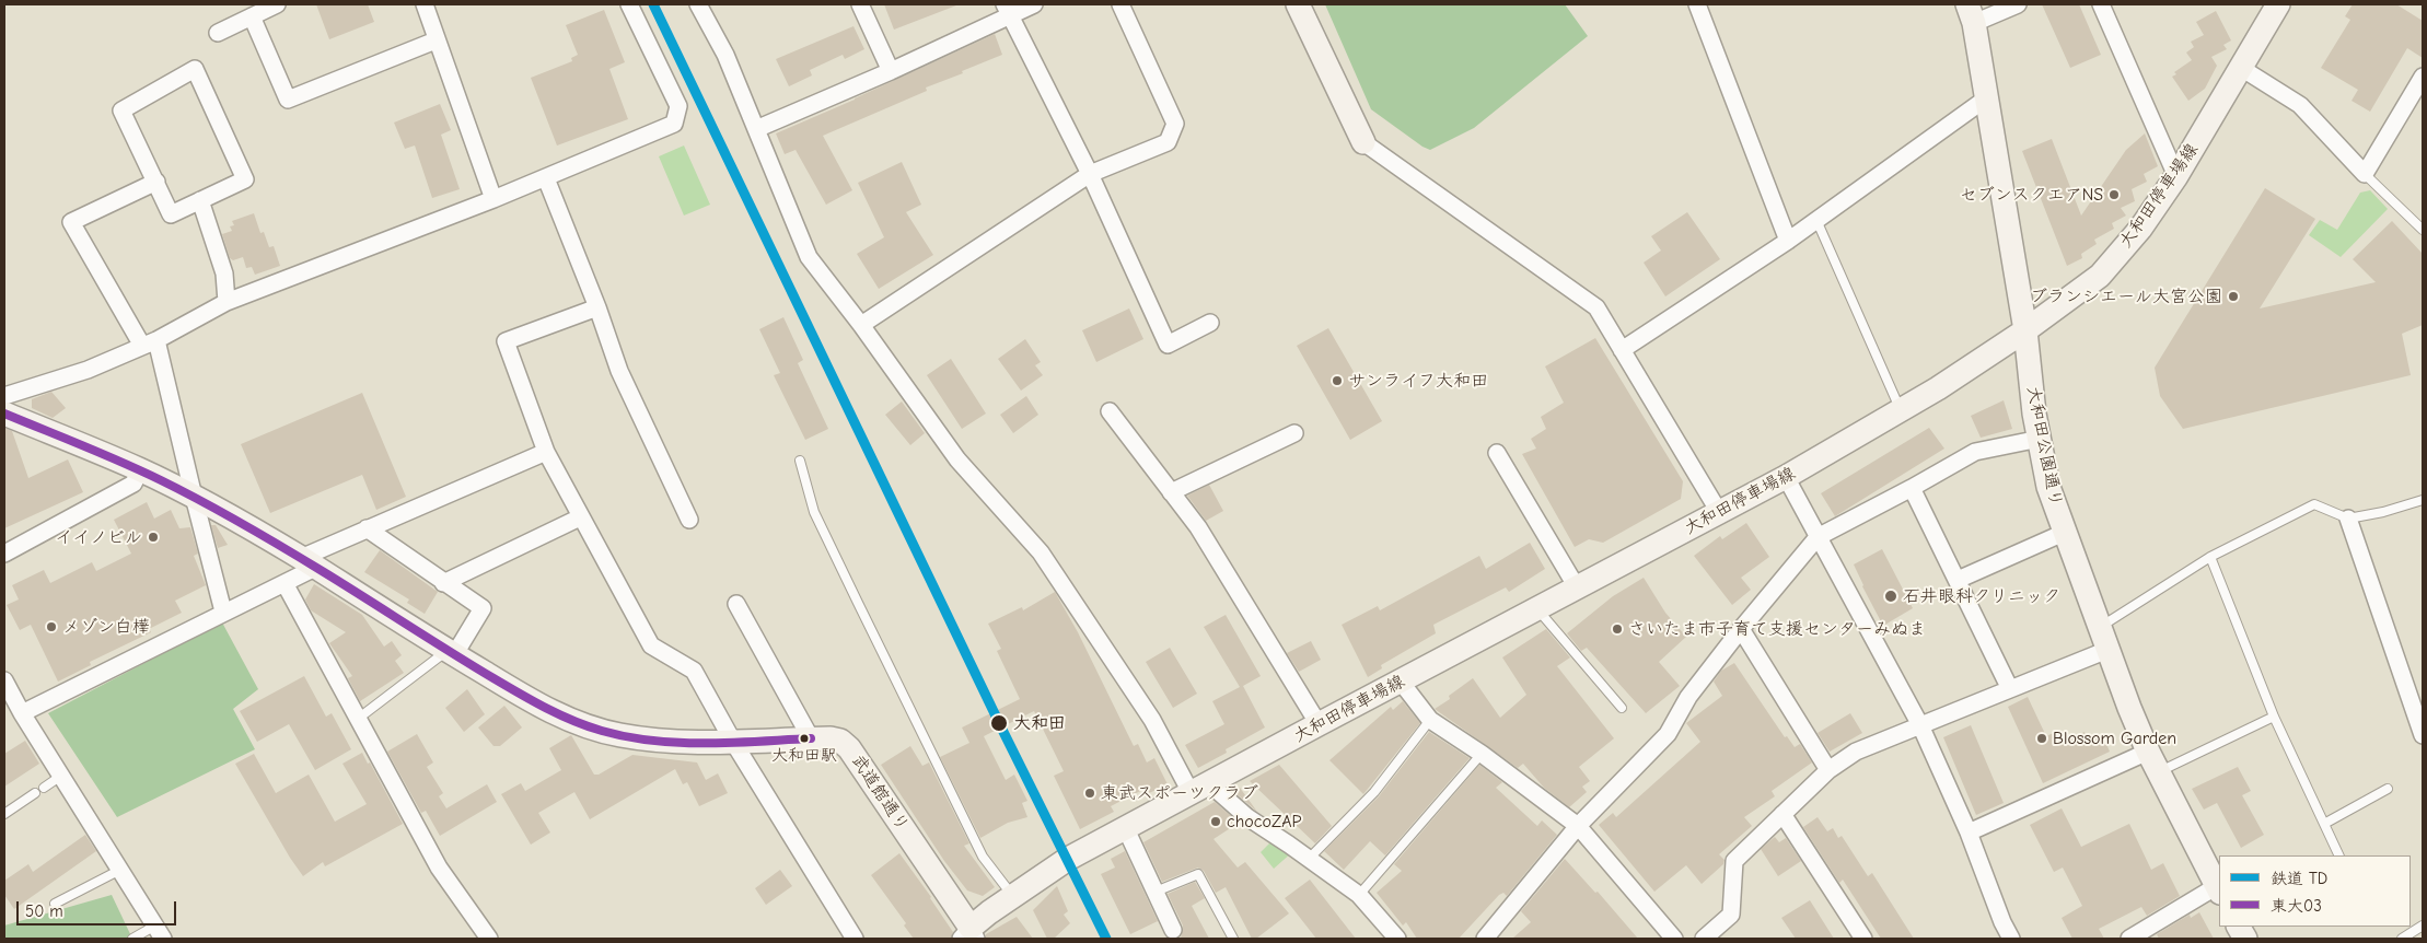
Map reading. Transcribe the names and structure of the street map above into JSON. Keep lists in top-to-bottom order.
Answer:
{
  "streets": {
    "street": ["大和田停車場線", "大和田公園通り", "武道館通り"]
  },
  "crossings": [
    ["大和田停車場線", "大和田公園通り"],
    ["大和田停車場線", "武道館通り"]
  ],
  "places": [
    "セブンスクエアNS",
    "ブランシエール大宮公園",
    "サンライフ大和田",
    "イイノビル",
    "石井眼科クリニック",
    "メゾン白樺",
    "さいたま市子育て支援センターみぬま",
    "大和田",
    "大和田駅",
    "Blossom Garden",
    "東武スポーツクラブ",
    "chocoZAP"
  ],
  "lines": ["rail line TD", "transit line 東大03"],
  "legend": ["鉄道 TD", "東大03"],
  "scale_bar": "50 m"
}
